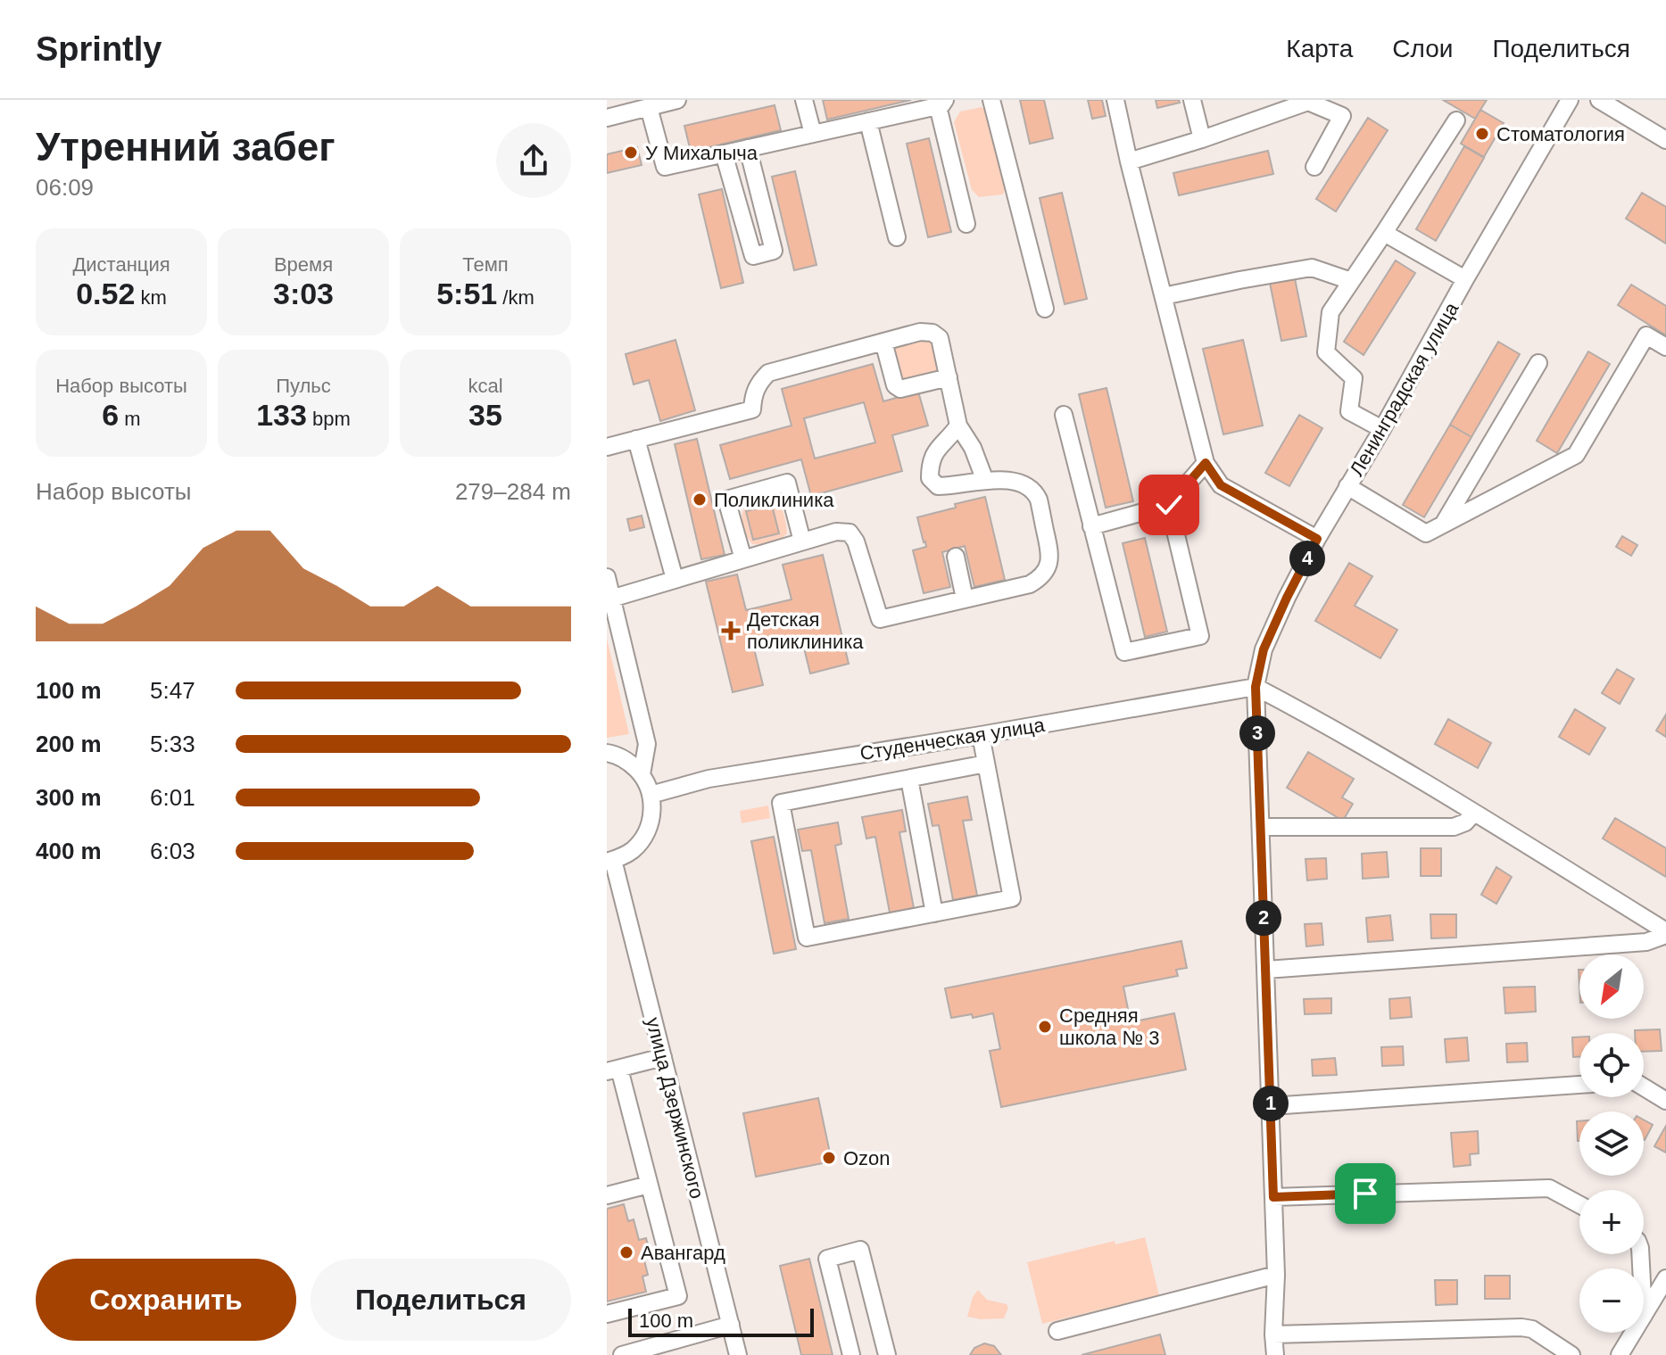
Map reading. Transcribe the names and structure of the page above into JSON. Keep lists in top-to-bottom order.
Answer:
{
  "streets": {
    "street": ["Ленинградская улица", "Студенческая улица", "улица Дзержинского"]
  },
  "crossings": [
    ["Ленинградская улица", "Студенческая улица"]
  ],
  "places": {
    "other": [
      "Стоматология",
      "У Михалыча",
      "Поликлиника",
      "Средняя школа № 3",
      "Ozon",
      "Авангард"
    ],
    "health": ["Детская поликлиника"]
  },
  "scale_bar": "100 m",
  "north": "bottom left",
  "page": {
    "header": "Sprintly",
    "nav": ["Карта", "Слои", "Поделиться"],
    "heading": ["Утренний забег", "06:09"],
    "stats": [
      ["Дистанция", "0.52 km"],
      ["Время", "3:03"],
      ["Темп", "5:51 /km"],
      ["Набор высоты", "6 m"],
      ["Пульс", "133 bpm"],
      ["kcal", "35"]
    ],
    "chart": ["Набор высоты", "279–284 m"],
    "pins": [
      "4",
      "3",
      "2",
      "1"
    ],
    "list": [
      {
        "name": "100 m",
        "note": "5:47"
      },
      {
        "name": "200 m",
        "note": "5:33"
      },
      {
        "name": "300 m",
        "note": "6:01"
      },
      {
        "name": "400 m",
        "note": "6:03"
      }
    ],
    "map_buttons": ["+", "−"],
    "buttons": ["Сохранить", "Поделиться"],
    "scale": "100 m"
  }
}
